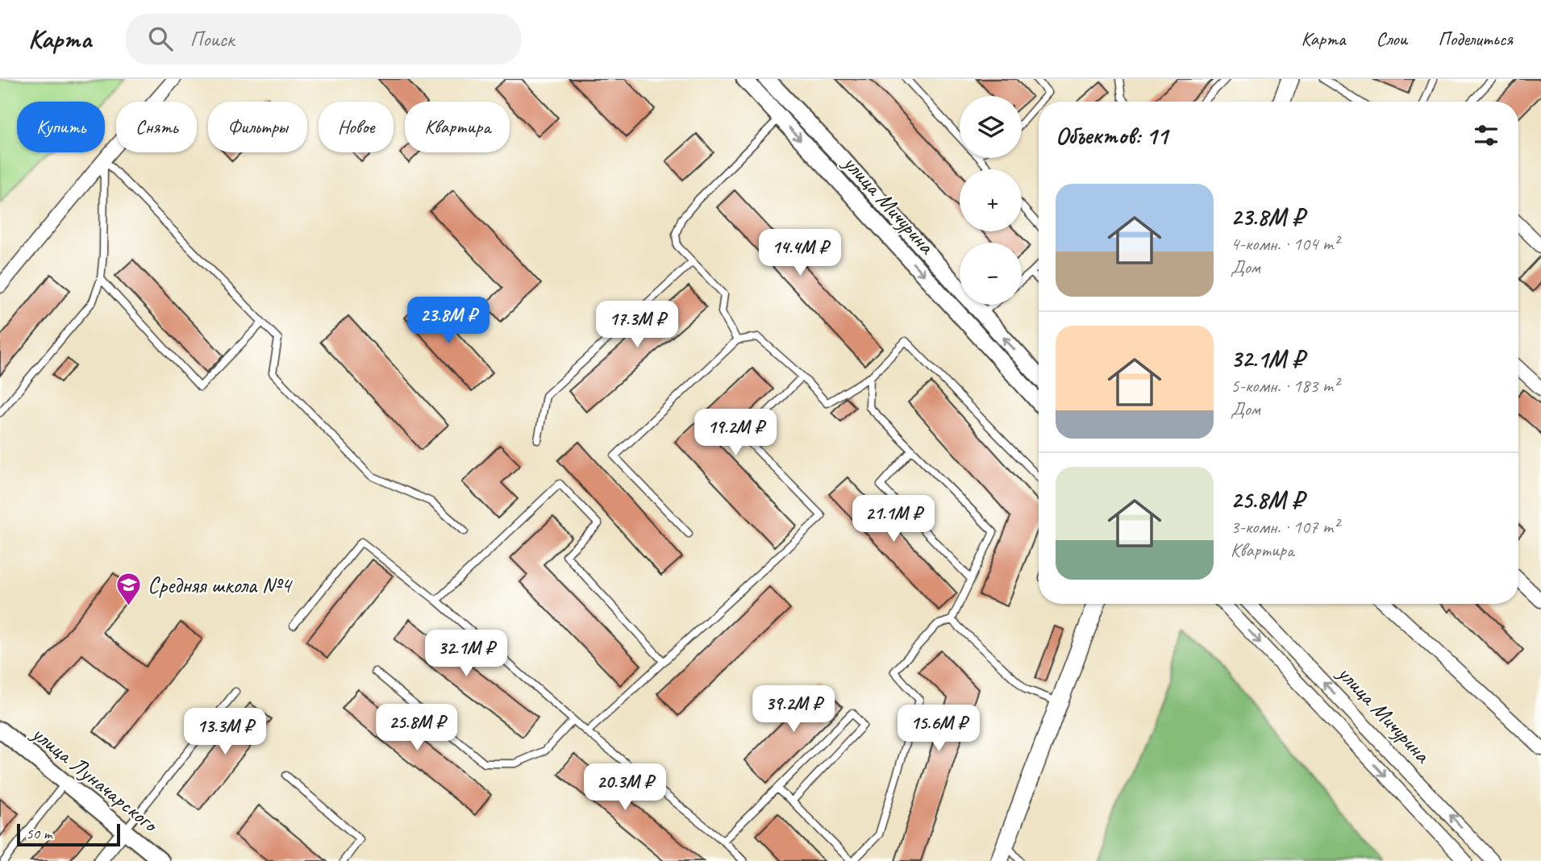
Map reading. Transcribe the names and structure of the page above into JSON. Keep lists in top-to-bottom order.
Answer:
{
  "streets": {
    "street": ["улица Мичурина", "улица Луначарского"]
  },
  "places": {
    "school or university": ["Средняя школа №4"]
  },
  "scale_bar": "50 m",
  "page": {
    "header": "Карта",
    "search": "Поиск",
    "nav": ["Карта", "Слои", "Поделиться"],
    "map_buttons": ["+", "−"],
    "chip": [
      "Купить",
      "Снять",
      "Фильтры",
      "Новое",
      "Квартира"
    ],
    "heading": "Объектов: 11",
    "list": [
      {
        "name": "23.8M ₽",
        "note": "4-комн. · 104 m² · Дом"
      },
      {
        "name": "32.1M ₽",
        "note": "5-комн. · 183 m² · Дом"
      },
      {
        "name": "25.8M ₽",
        "note": "3-комн. · 107 m² · Квартира"
      }
    ],
    "price": [
      "14.4M ₽",
      "23.8M ₽",
      "17.3M ₽",
      "19.2M ₽",
      "21.1M ₽",
      "32.1M ₽",
      "39.2M ₽",
      "25.8M ₽",
      "15.6M ₽",
      "13.3M ₽",
      "20.3M ₽"
    ],
    "scale": "50 m"
  }
}
